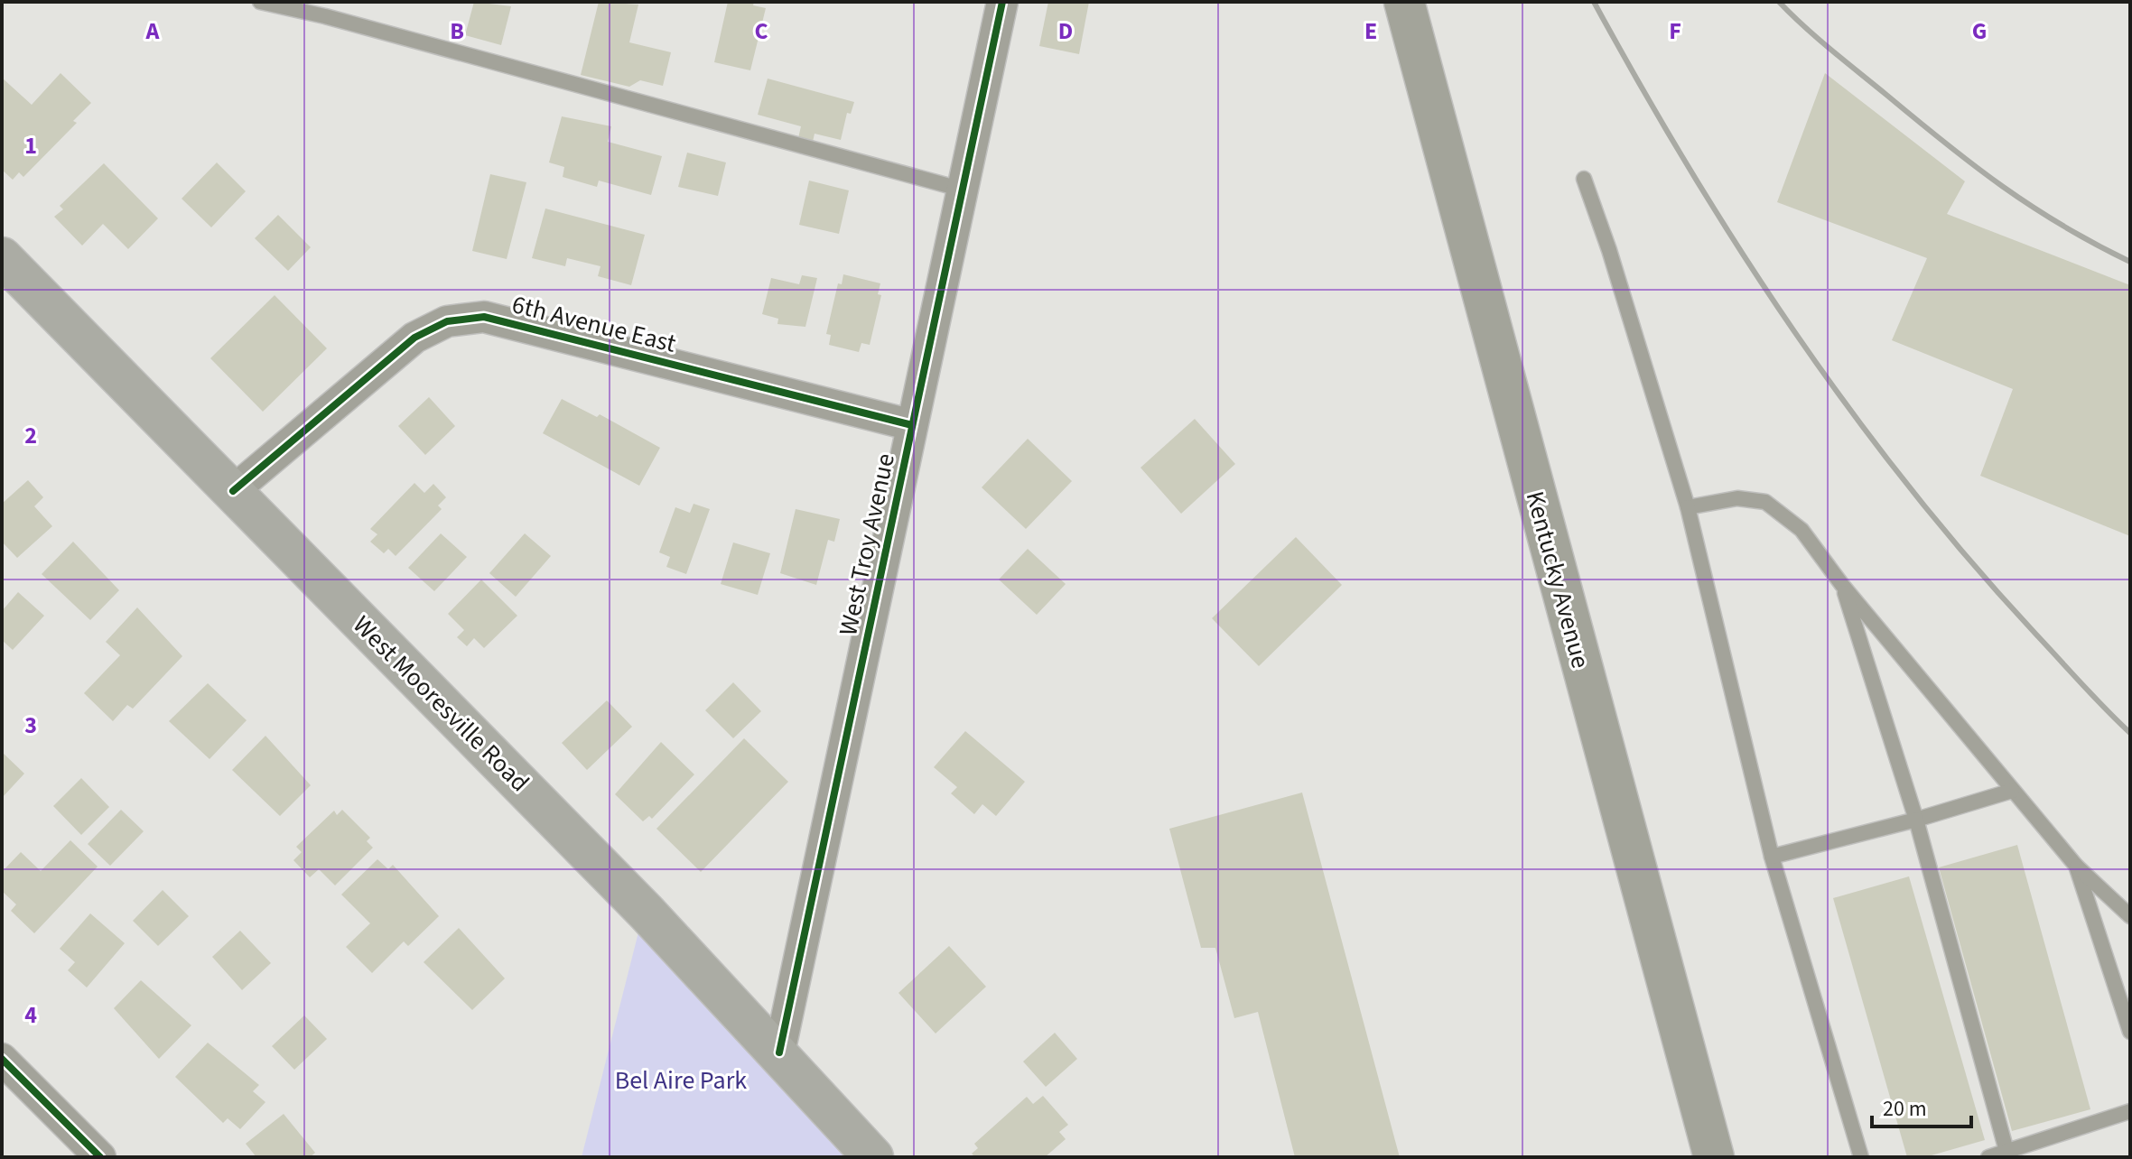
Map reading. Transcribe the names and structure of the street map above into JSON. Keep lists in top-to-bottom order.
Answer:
{
  "streets": {
    "main road": ["Kentucky Avenue", "West Mooresville Road"],
    "street": ["6th Avenue East", "West Troy Avenue"]
  },
  "crossings": [
    ["6th Avenue East", "West Troy Avenue"],
    ["6th Avenue East", "West Mooresville Road"],
    ["West Troy Avenue", "West Mooresville Road"]
  ],
  "parks": ["Bel Aire Park"],
  "scale_bar": "20 m",
  "grid": {
    "columns": [
      "A",
      "B",
      "C",
      "D",
      "E",
      "F",
      "G"
    ],
    "rows": [
      "1",
      "2",
      "3",
      "4"
    ]
  }
}
